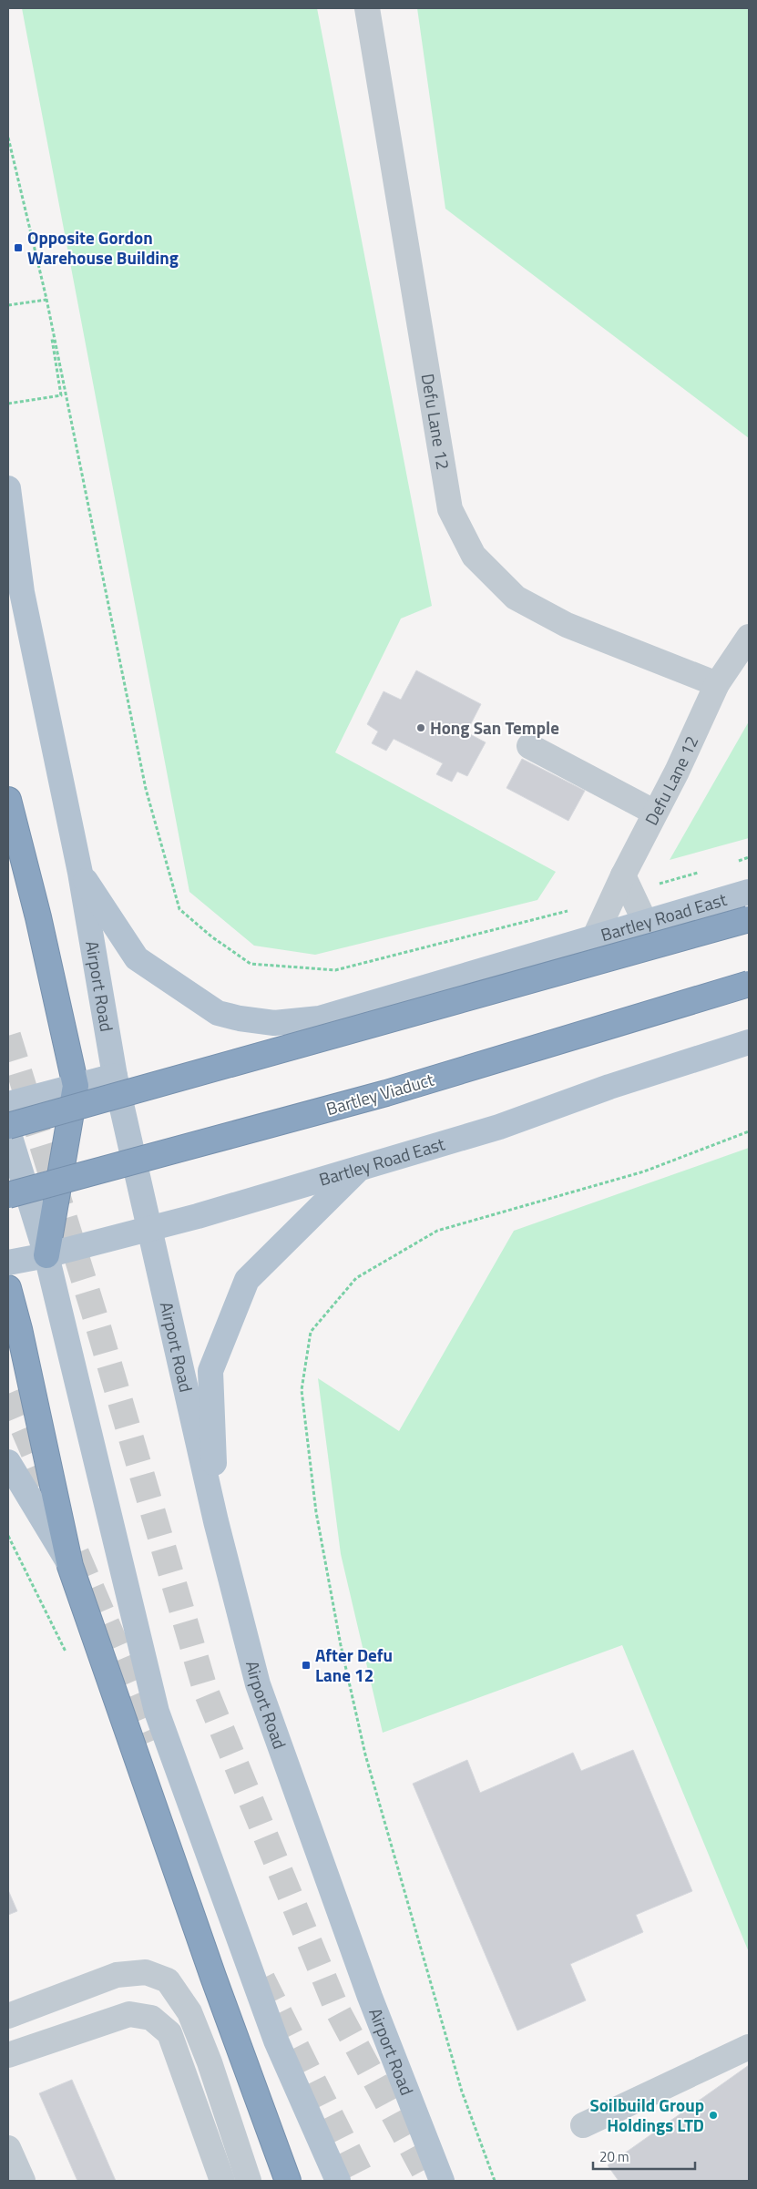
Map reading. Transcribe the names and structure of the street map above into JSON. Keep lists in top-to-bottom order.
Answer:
{
  "streets": {
    "highway": ["Bartley Viaduct"],
    "main road": ["Bartley Road East", "Airport Road"],
    "street": ["Defu Lane 12"]
  },
  "crossings": [
    ["Defu Lane 12", "Bartley Road East"],
    ["Bartley Road East", "Airport Road"]
  ],
  "places": {
    "transit": ["Opposite Gordon Warehouse Building", "After Defu Lane 12"],
    "other": ["Hong San Temple", "Soilbuild Group Holdings LTD"]
  },
  "scale_bar": "20 m"
}
